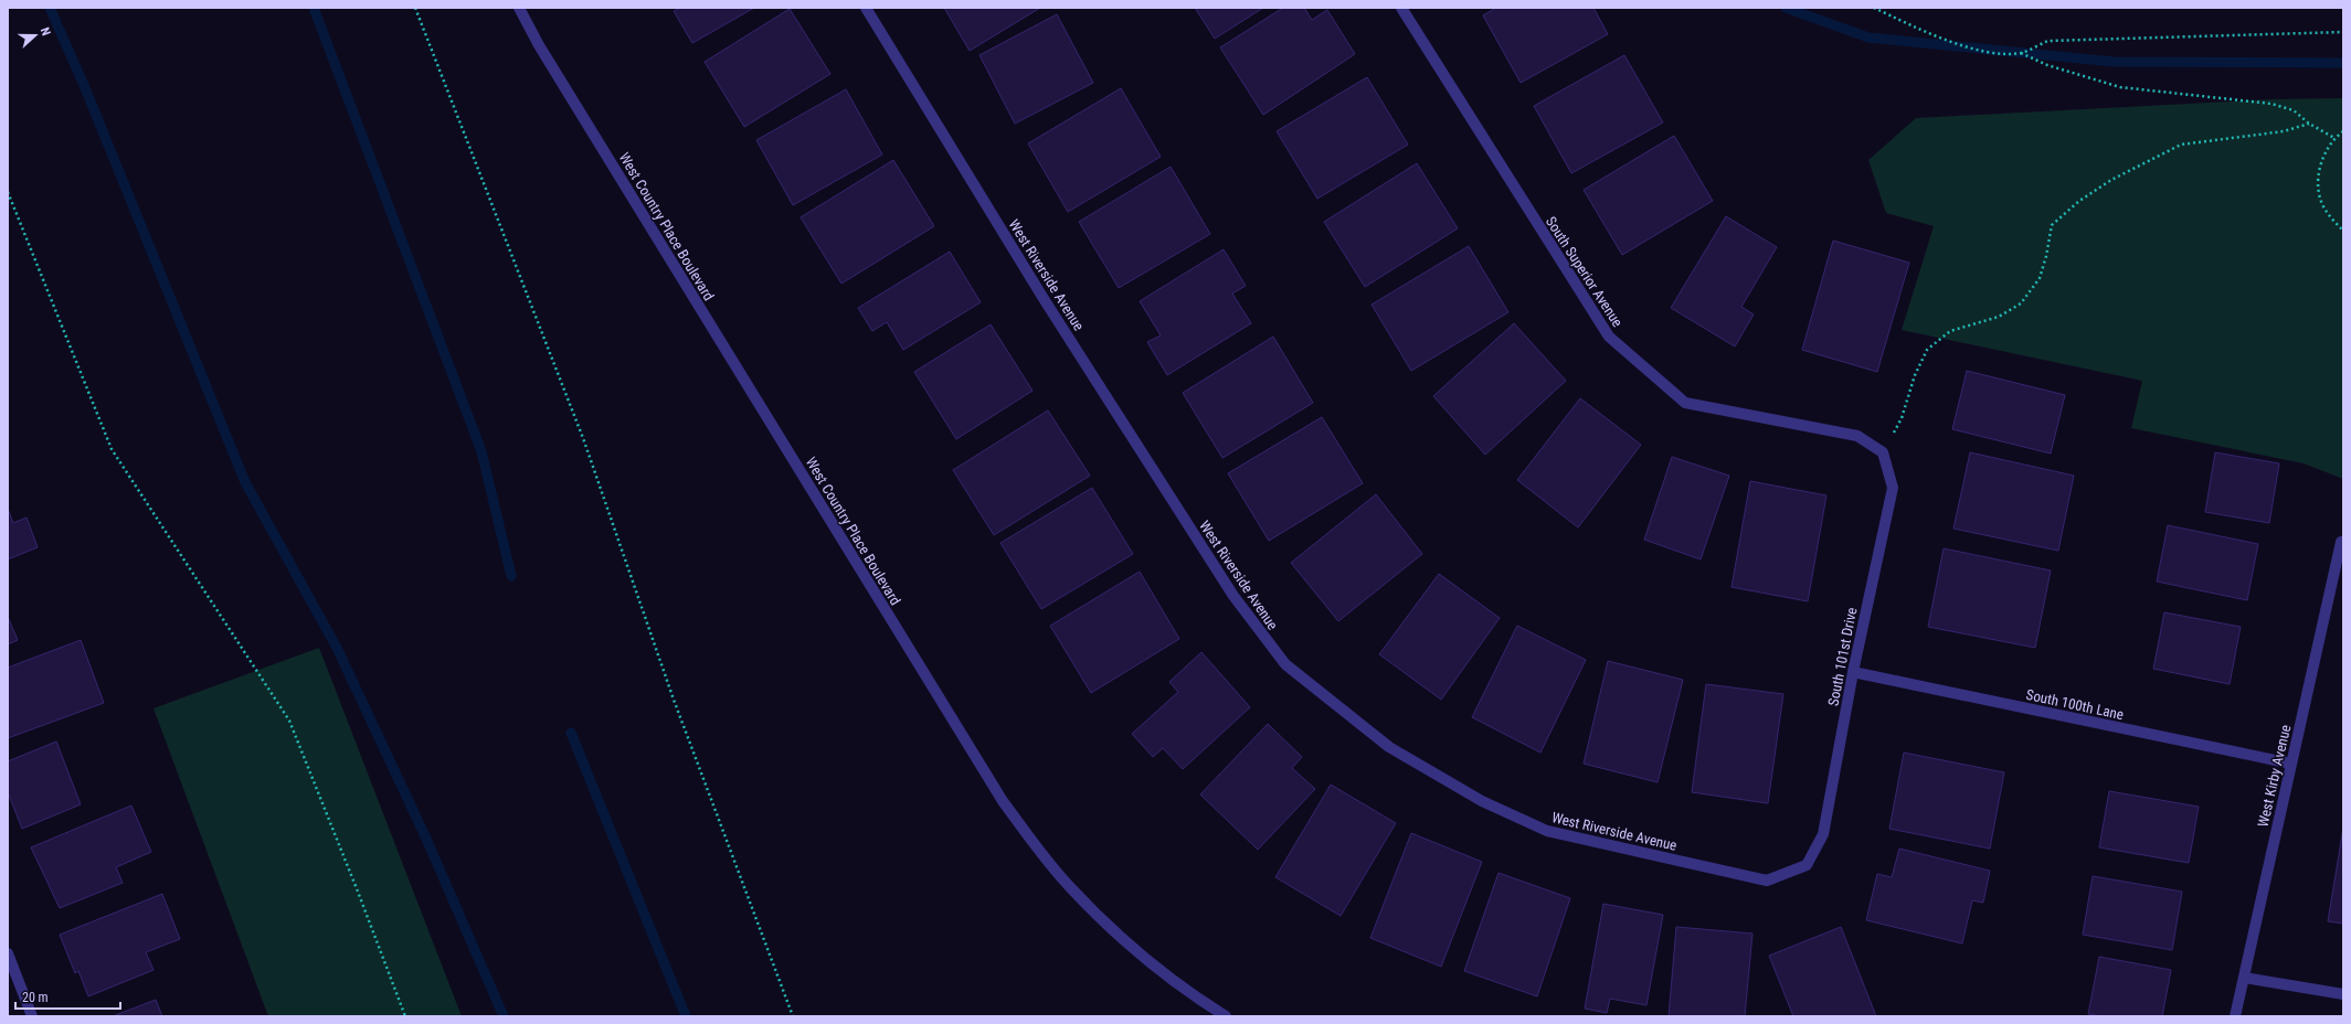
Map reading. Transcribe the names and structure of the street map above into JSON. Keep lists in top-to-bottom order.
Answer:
{
  "streets": {
    "street": [
      "West Country Place Boulevard",
      "South Superior Avenue",
      "West Riverside Avenue",
      "South 101st Drive",
      "South 100th Lane",
      "West Kirby Avenue"
    ]
  },
  "crossings": [
    ["South Superior Avenue", "South 101st Drive"],
    ["West Riverside Avenue", "South 101st Drive"],
    ["South 101st Drive", "South 100th Lane"],
    ["South 100th Lane", "West Kirby Avenue"]
  ],
  "scale_bar": "20 m",
  "north": "right"
}
